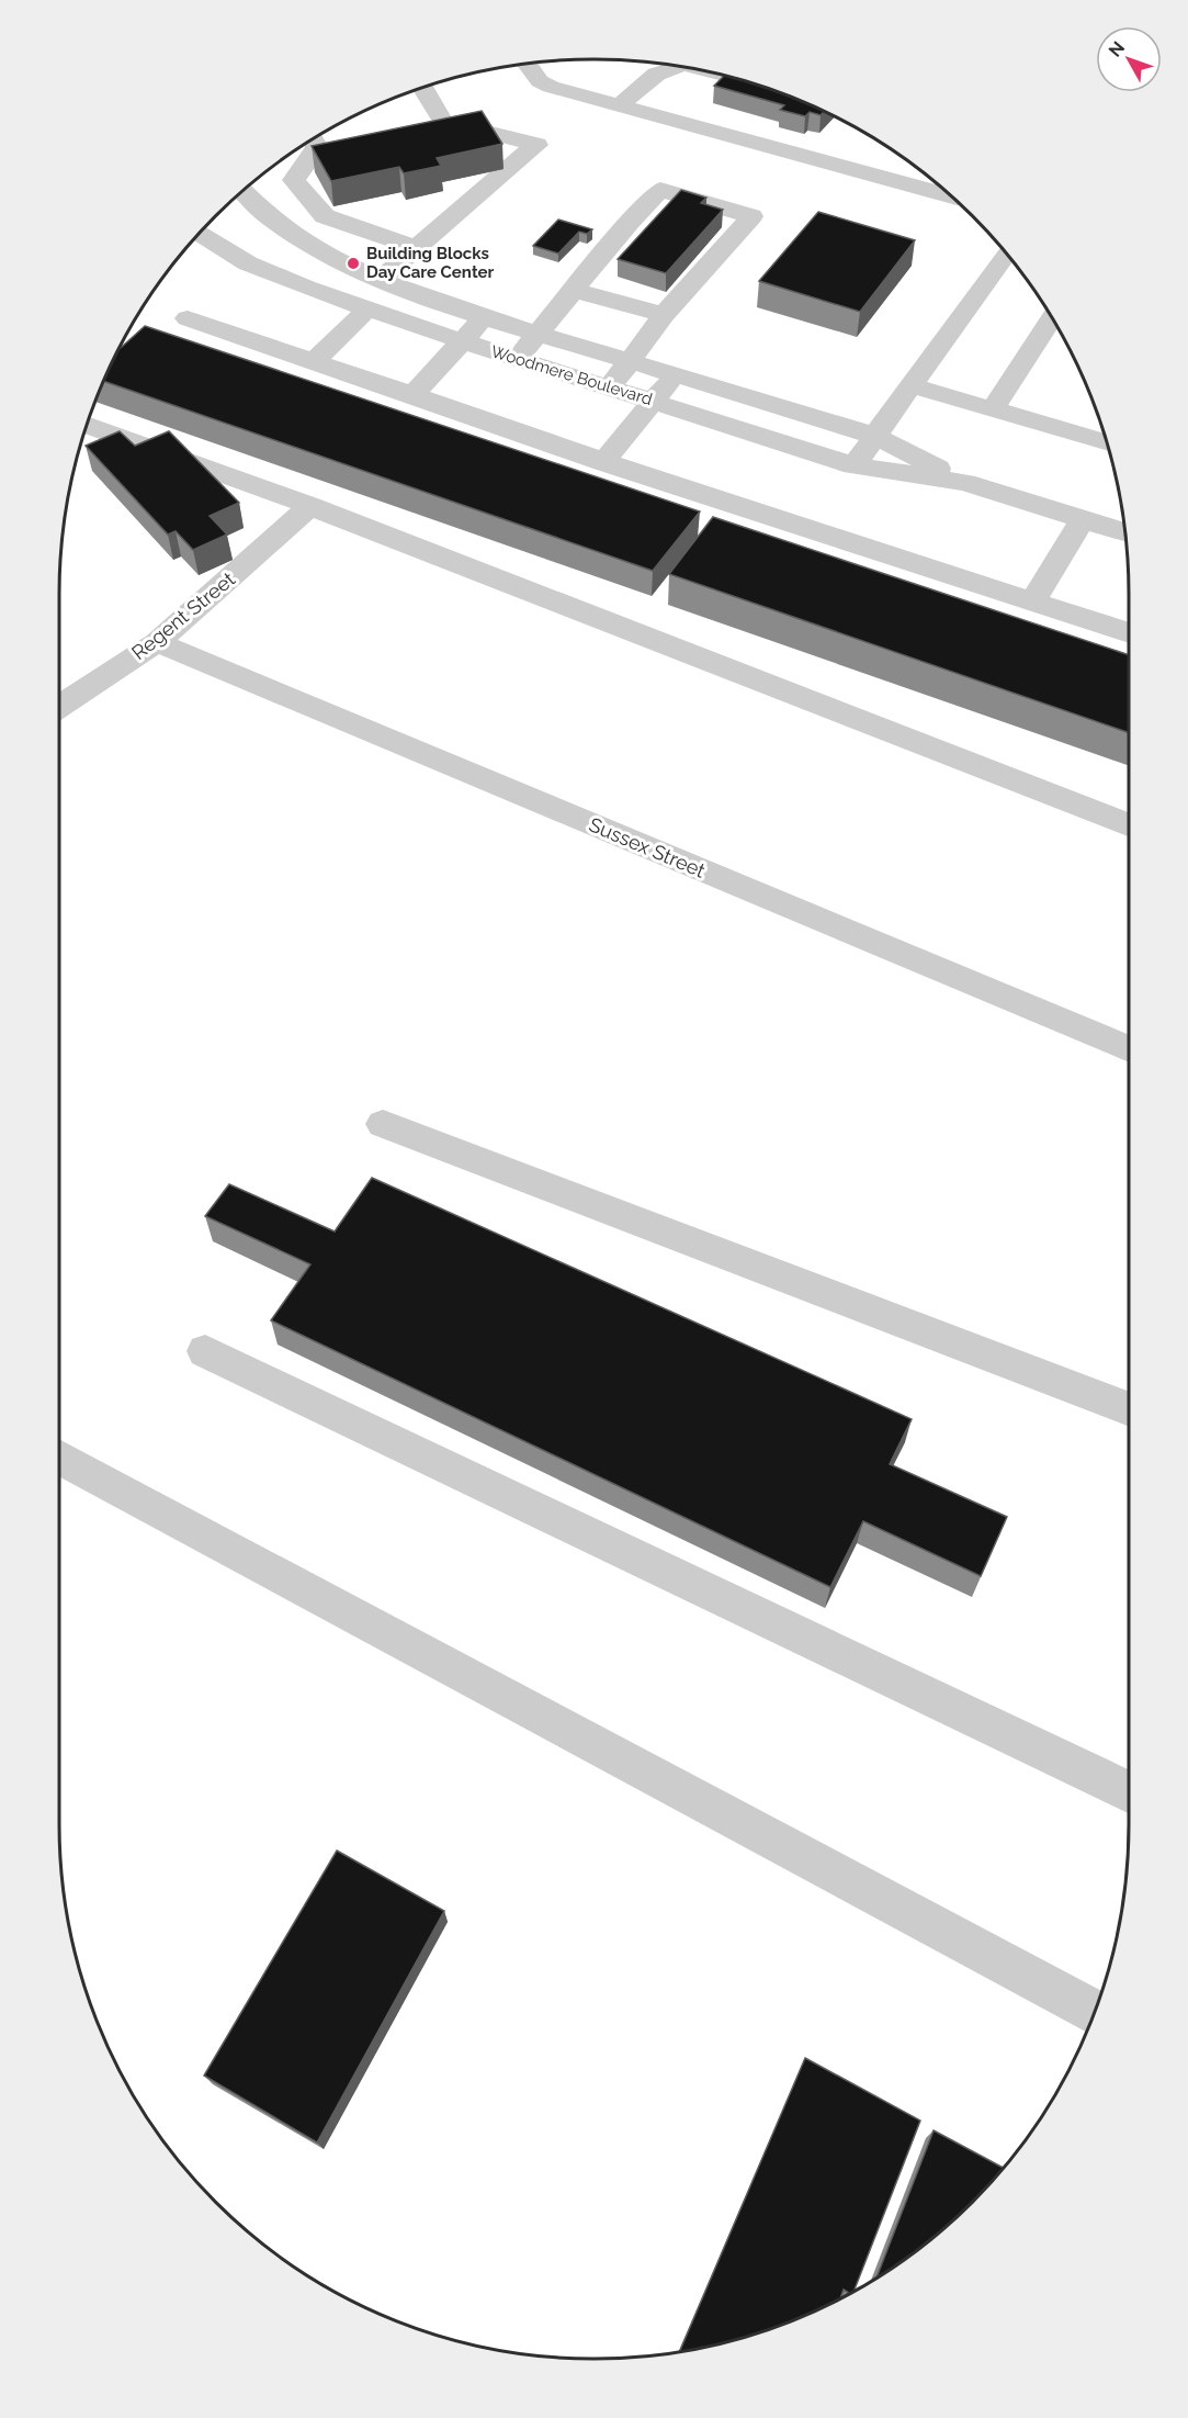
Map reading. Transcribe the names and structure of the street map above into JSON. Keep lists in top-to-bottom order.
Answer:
{
  "streets": {
    "street": ["Woodmere Boulevard", "Regent Street", "Sussex Street"]
  },
  "crossings": [
    ["Regent Street", "Sussex Street"]
  ],
  "places": ["Building Blocks Day Care Center"],
  "north": "top left"
}
